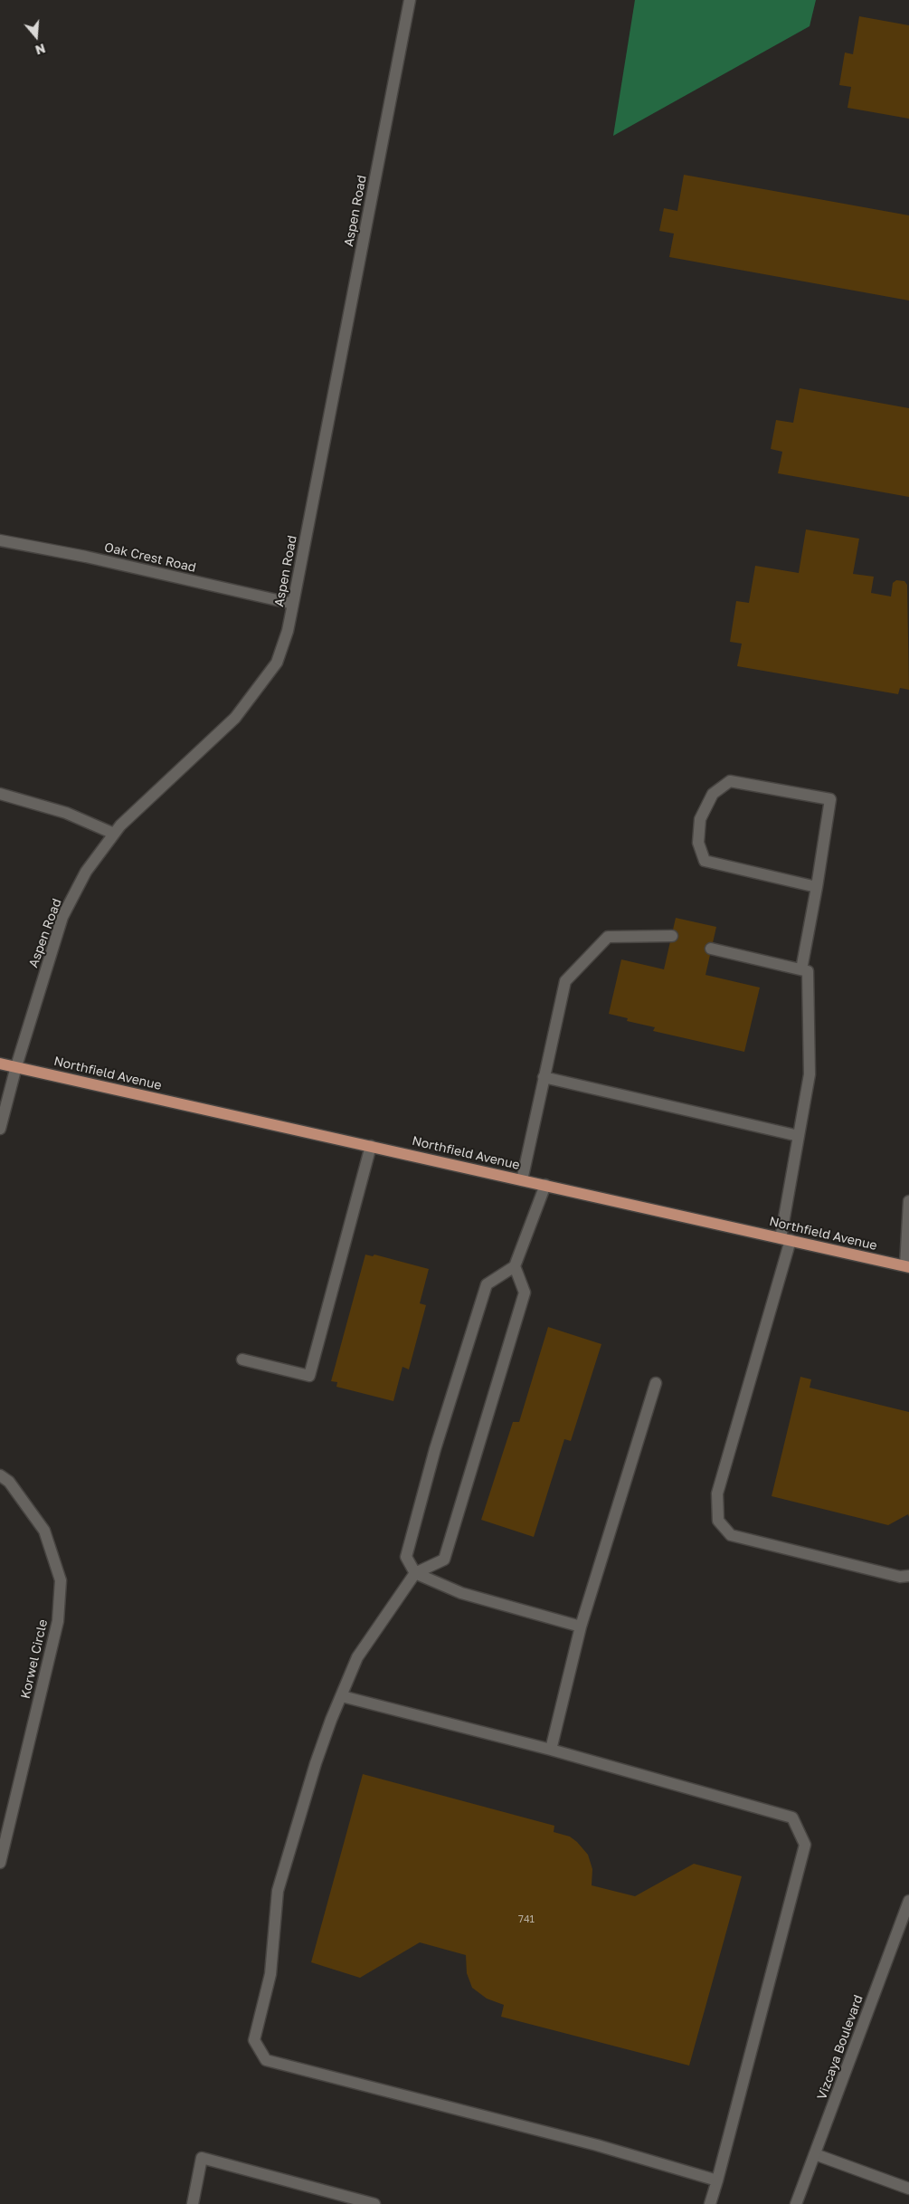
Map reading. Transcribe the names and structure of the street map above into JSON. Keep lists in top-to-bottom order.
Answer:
{
  "streets": {
    "main road": ["Northfield Avenue"],
    "street": [
      "Aspen Road",
      "Oak Crest Road",
      "Korwel Circle",
      "Vizcaya Boulevard"
    ]
  },
  "crossings": [
    ["Aspen Road", "Oak Crest Road"],
    ["Aspen Road", "Northfield Avenue"]
  ],
  "house_numbers": ["741"],
  "north": "bottom"
}
